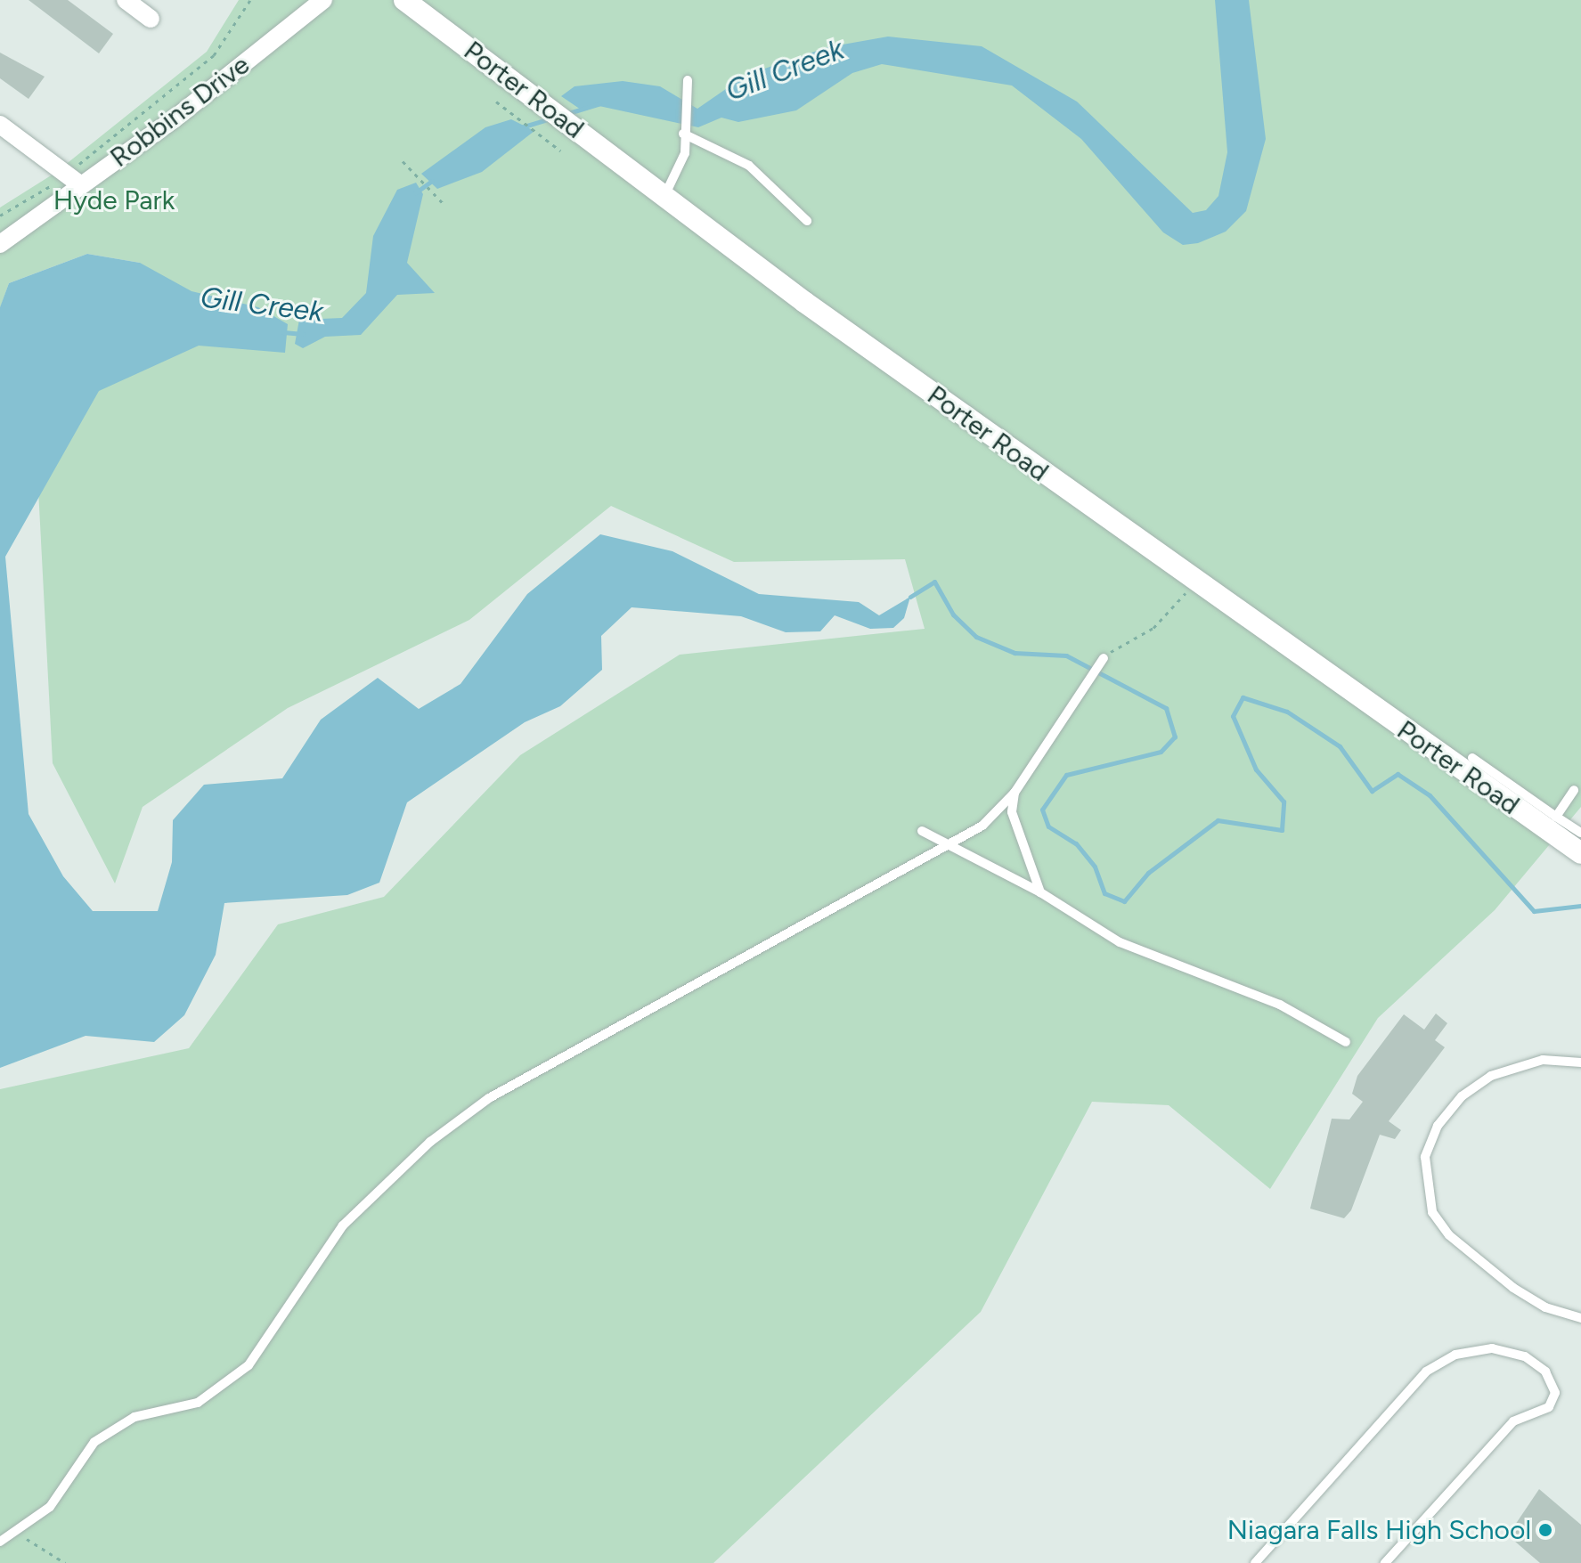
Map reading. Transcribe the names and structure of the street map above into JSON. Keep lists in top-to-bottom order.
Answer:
{
  "streets": {
    "main road": ["Porter Road"],
    "street": ["Robbins Drive"]
  },
  "water": ["Gill Creek"],
  "parks": ["Hyde Park"],
  "places": ["Niagara Falls High School"]
}
